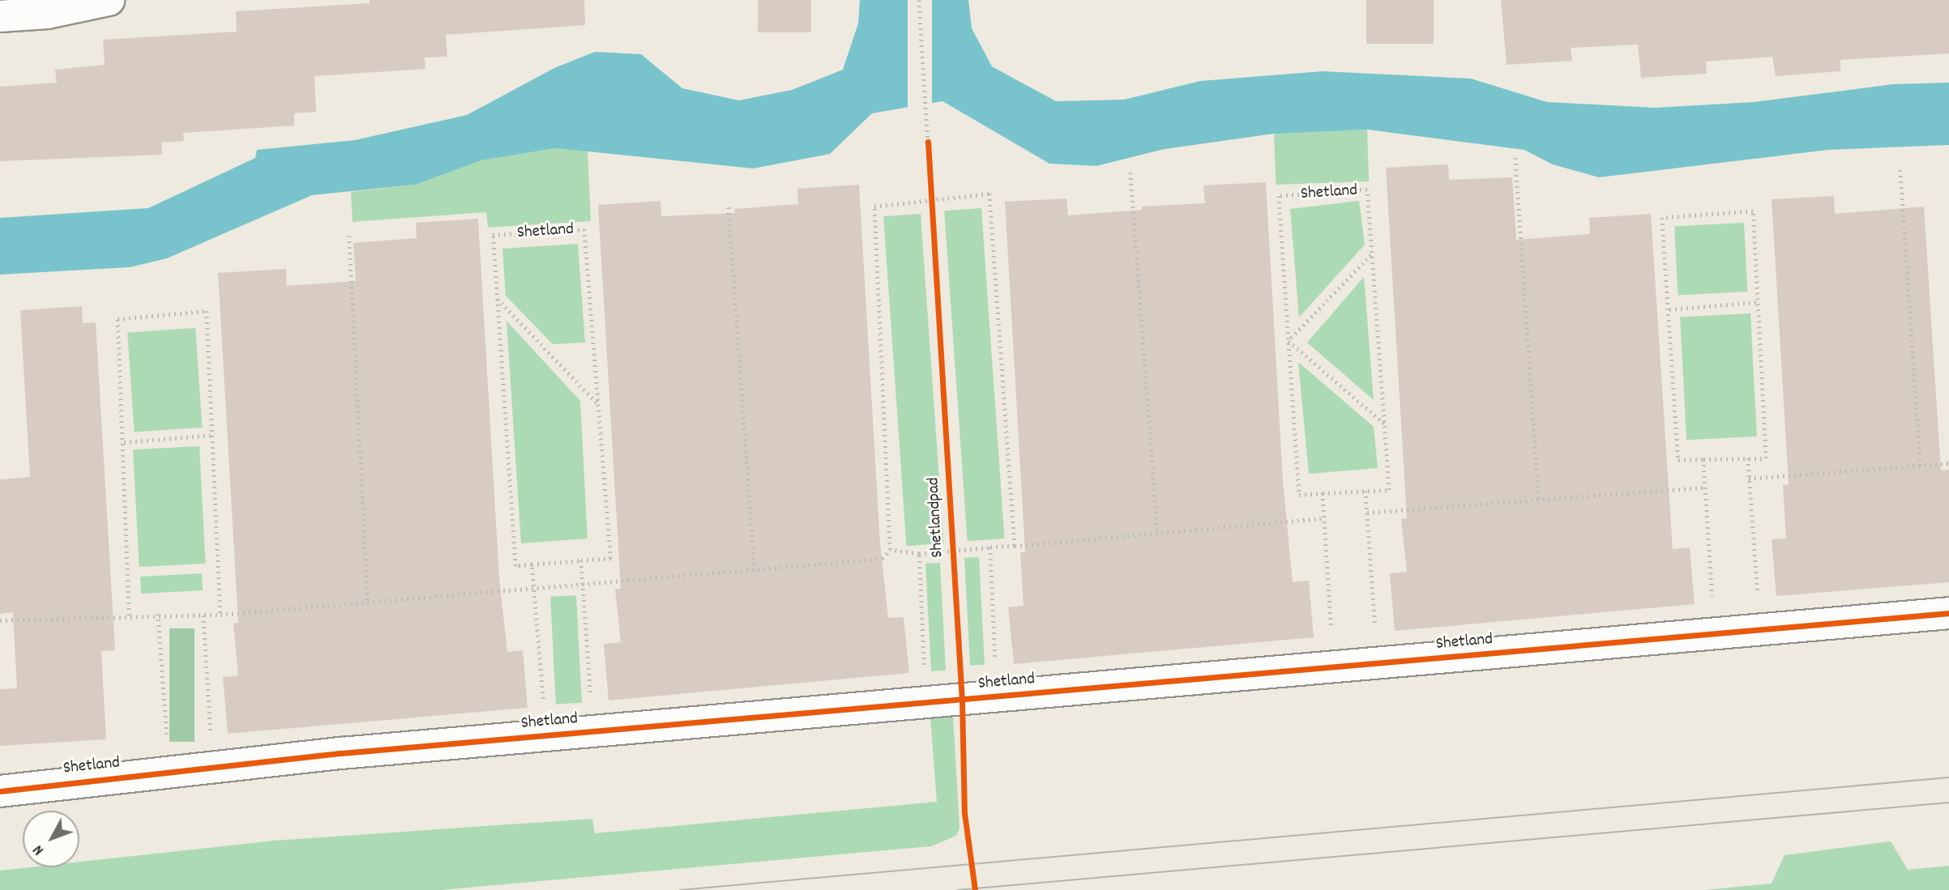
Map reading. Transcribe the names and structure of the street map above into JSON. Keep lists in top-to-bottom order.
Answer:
{
  "streets": {
    "street": ["Shetland"],
    "cycle path": ["Shetlandpad"]
  },
  "crossings": [
    ["Shetland", "Shetlandpad"]
  ],
  "north": "bottom left"
}
